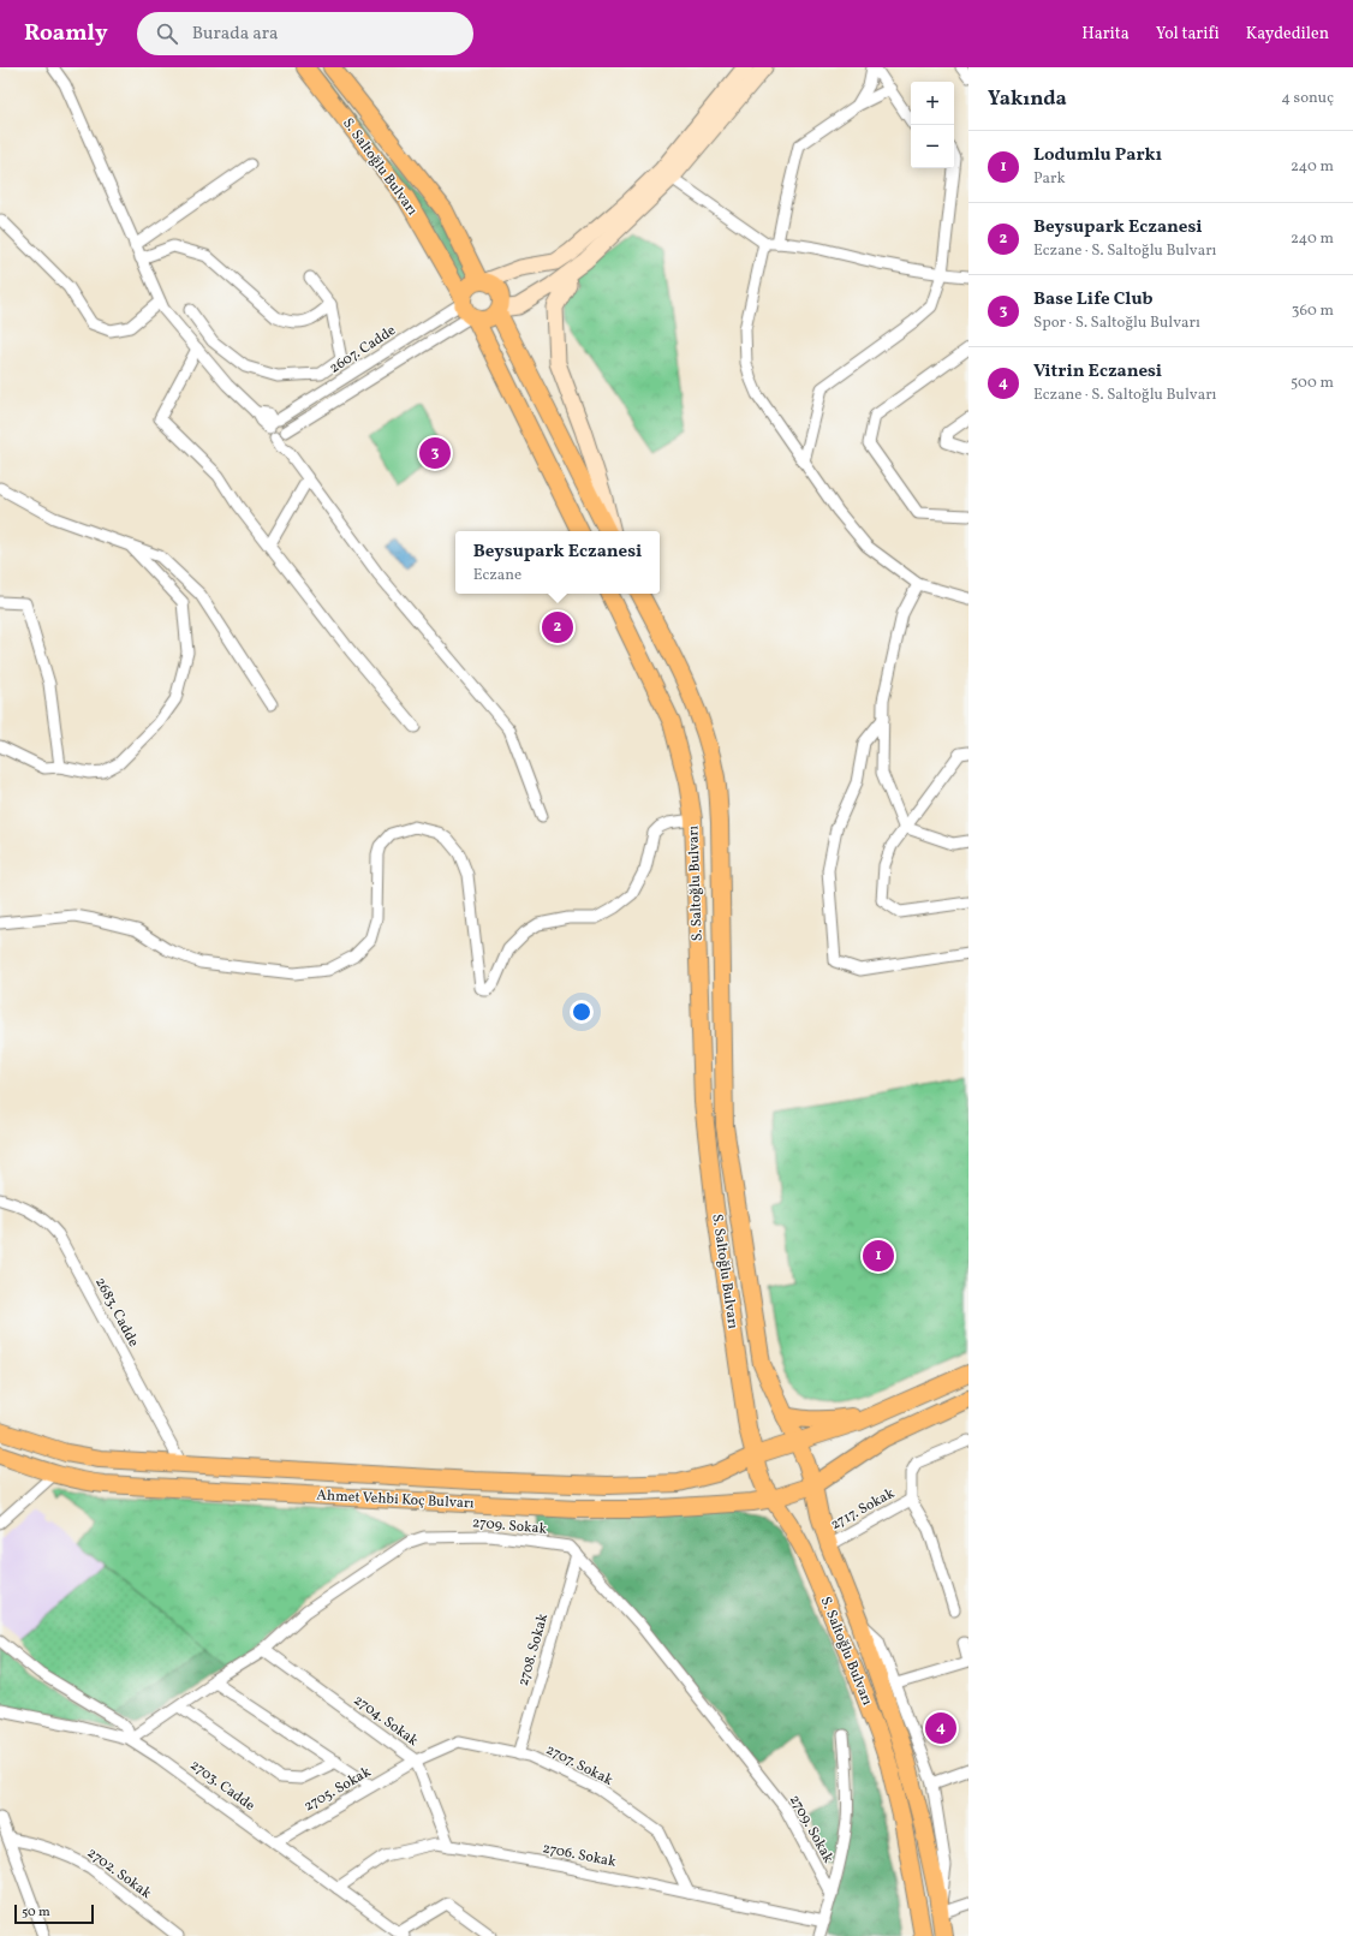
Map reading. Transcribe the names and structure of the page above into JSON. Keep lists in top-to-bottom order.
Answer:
{
  "streets": {
    "main road": ["S. Saltoğlu Bulvarı", "Ahmet Vehbi Koç Bulvarı"],
    "street": [
      "2607. Cadde",
      "2683. Cadde",
      "2717. Sokak",
      "2709. Sokak",
      "2708. Sokak",
      "2704. Sokak",
      "2707. Sokak",
      "2703. Cadde",
      "2705. Sokak",
      "2706. Sokak",
      "2702. Sokak"
    ]
  },
  "crossings": [
    ["S. Saltoğlu Bulvarı", "2607. Cadde"],
    ["S. Saltoğlu Bulvarı", "Ahmet Vehbi Koç Bulvarı"],
    ["S. Saltoğlu Bulvarı", "2717. Sokak"],
    ["2683. Cadde", "Ahmet Vehbi Koç Bulvarı"],
    ["2709. Sokak", "2708. Sokak"],
    ["2709. Sokak", "2704. Sokak"],
    ["2709. Sokak", "2703. Cadde"],
    ["2708. Sokak", "2707. Sokak"],
    ["2704. Sokak", "2707. Sokak"],
    ["2704. Sokak", "2705. Sokak"],
    ["2704. Sokak", "2706. Sokak"],
    ["2707. Sokak", "2705. Sokak"],
    ["2707. Sokak", "2706. Sokak"],
    ["2703. Cadde", "2705. Sokak"],
    ["2703. Cadde", "2706. Sokak"]
  ],
  "scale_bar": "50 m",
  "page": {
    "header": "Roamly",
    "search": "Burada ara",
    "nav": ["Harita", "Yol tarifi", "Kaydedilen"],
    "heading": ["Yakında", "4 sonuç"],
    "map_buttons": ["+", "−"],
    "list": [
      {
        "mark": "1",
        "name": "Lodumlu Parkı",
        "note": "Park",
        "value": "240 m"
      },
      {
        "mark": "2",
        "name": "Beysupark Eczanesi",
        "note": "Eczane · S. Saltoğlu Bulvarı",
        "value": "240 m"
      },
      {
        "mark": "3",
        "name": "Base Life Club",
        "note": "Spor · S. Saltoğlu Bulvarı",
        "value": "360 m"
      },
      {
        "mark": "4",
        "name": "Vitrin Eczanesi",
        "note": "Eczane · S. Saltoğlu Bulvarı",
        "value": "500 m"
      }
    ],
    "pins": [
      "3",
      "2",
      "1",
      "4"
    ],
    "popup": ["Beysupark Eczanesi", "Eczane"],
    "scale": "50 m"
  }
}
